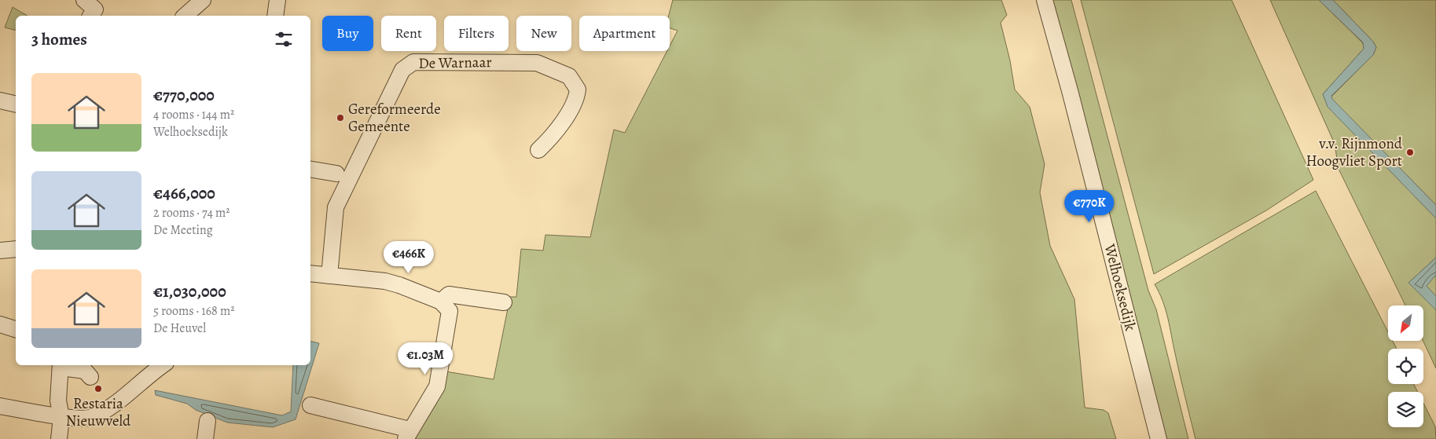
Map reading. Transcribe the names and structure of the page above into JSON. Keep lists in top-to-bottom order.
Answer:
{
  "streets": {
    "street": ["De Warnaar", "Welhoeksedijk"]
  },
  "places": ["Gereformeerde Gemeente", "v.v. Rijnmond Hoogvliet Sport", "Restaria Nieuwveld"],
  "north": "bottom left",
  "page": {
    "chip": [
      "Buy",
      "Rent",
      "Filters",
      "New",
      "Apartment"
    ],
    "heading": "3 homes",
    "list": [
      {
        "name": "€770,000",
        "note": "4 rooms · 144 m² · Welhoeksedijk"
      },
      {
        "name": "€466,000",
        "note": "2 rooms · 74 m² · De Meeting"
      },
      {
        "name": "€1,030,000",
        "note": "5 rooms · 168 m² · De Heuvel"
      }
    ],
    "price": ["€770K", "€466K", "€1.03M"]
  }
}
